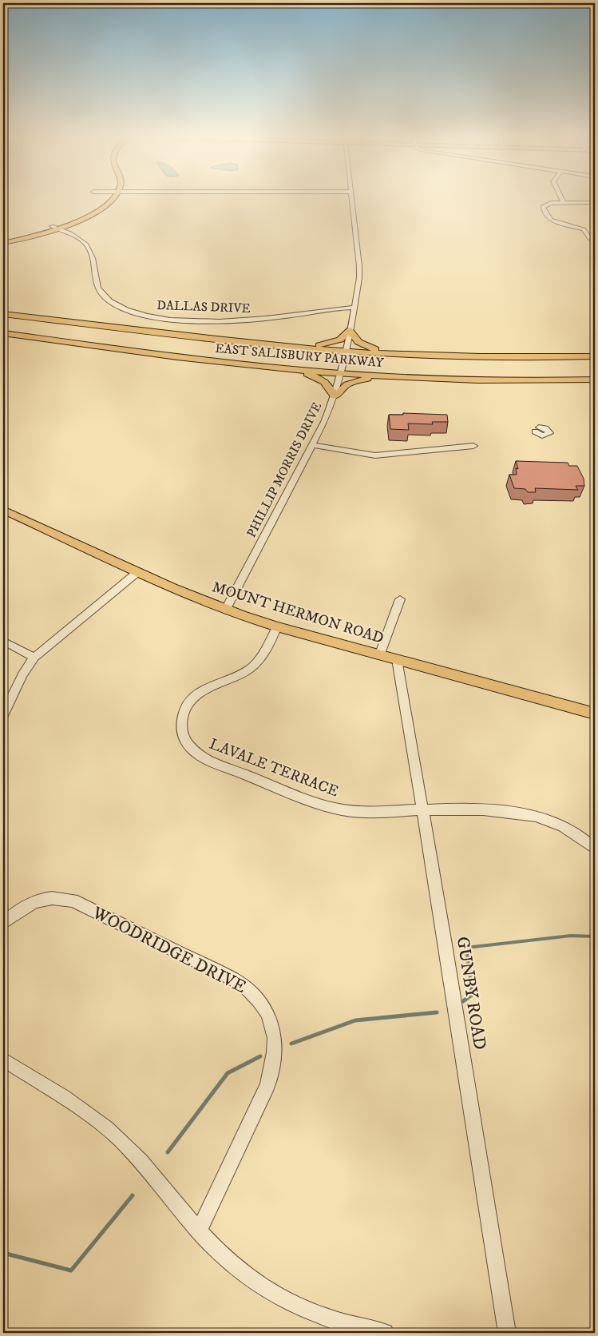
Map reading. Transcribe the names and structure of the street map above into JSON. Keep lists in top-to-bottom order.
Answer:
{
  "streets": {
    "main road": ["EAST SALISBURY PARKWAY", "MOUNT HERMON ROAD"],
    "street": [
      "DALLAS DRIVE",
      "PHILLIP MORRIS DRIVE",
      "LAVALE TERRACE",
      "WOODRIDGE DRIVE",
      "GUNBY ROAD"
    ]
  },
  "crossings": [
    ["DALLAS DRIVE", "PHILLIP MORRIS DRIVE"],
    ["EAST SALISBURY PARKWAY", "PHILLIP MORRIS DRIVE"],
    ["PHILLIP MORRIS DRIVE", "MOUNT HERMON ROAD"],
    ["MOUNT HERMON ROAD", "LAVALE TERRACE"],
    ["MOUNT HERMON ROAD", "GUNBY ROAD"],
    ["LAVALE TERRACE", "GUNBY ROAD"]
  ]
}
